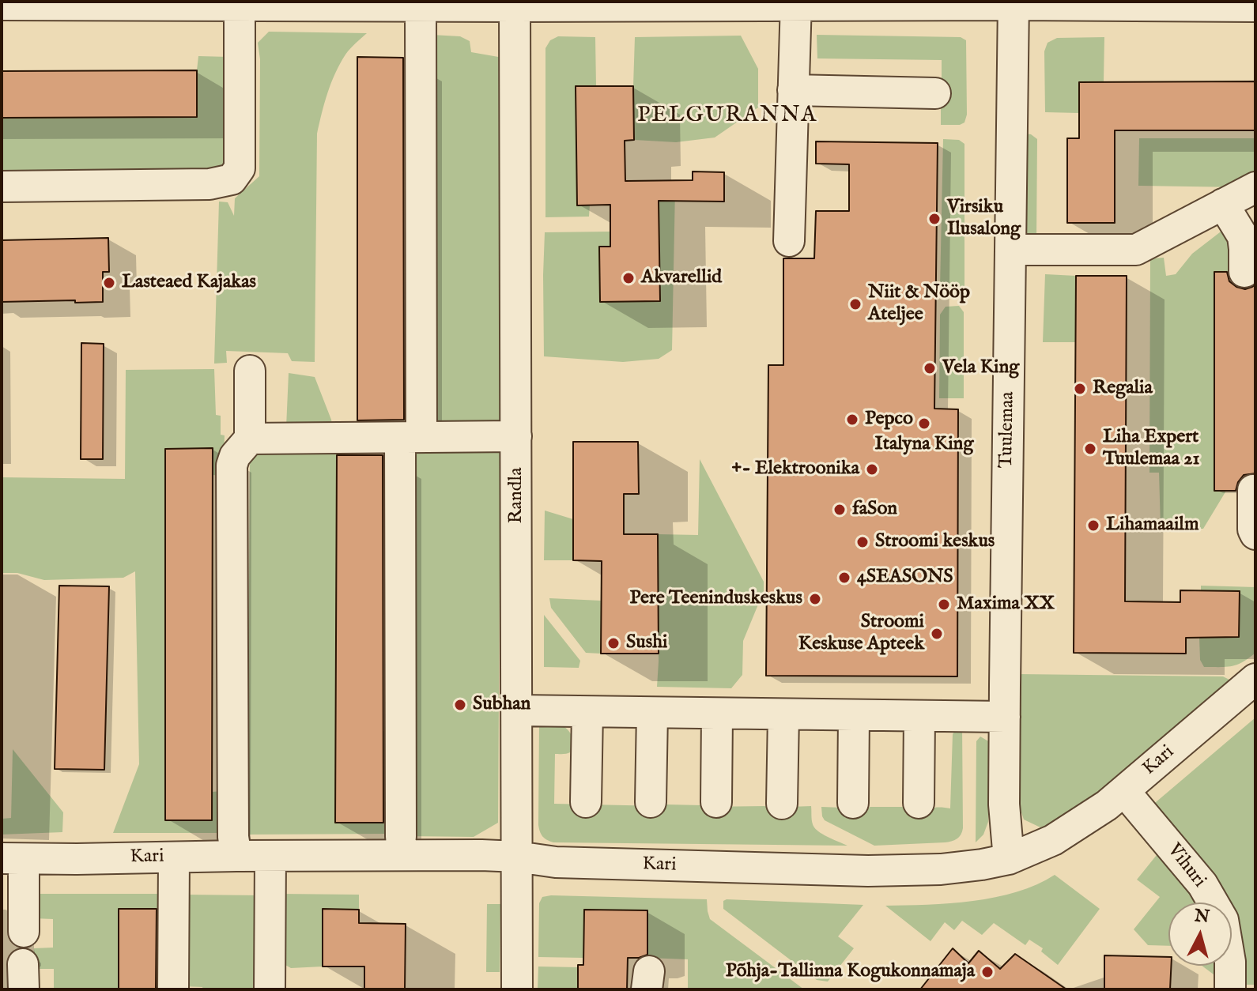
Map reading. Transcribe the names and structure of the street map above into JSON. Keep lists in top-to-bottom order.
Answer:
{
  "streets": {
    "street": [
      "Tuulemaa",
      "Randla",
      "Kari",
      "Vihuri"
    ]
  },
  "crossings": [
    ["Tuulemaa", "Kari"],
    ["Randla", "Kari"],
    ["Kari", "Vihuri"]
  ],
  "districts": ["PELGURANNA"],
  "places": [
    "Virsiku Ilusalong",
    "Akvarellid",
    "Lasteaed Kajakas",
    "Niit & Nööp Ateljee",
    "Vela King",
    "Regalia",
    "Pepco",
    "Italyna King",
    "Liha Expert Tuulemaa 21",
    "+- Elektroonika",
    "faSon",
    "Lihamaailm",
    "Stroomi keskus",
    "4SEASONS",
    "Pere Teeninduskeskus",
    "Maxima XX",
    "Stroomi Keskuse Apteek",
    "Sushi",
    "Subhan",
    "Põhja-Tallinna Kogukonnamaja"
  ],
  "north": "top"
}
